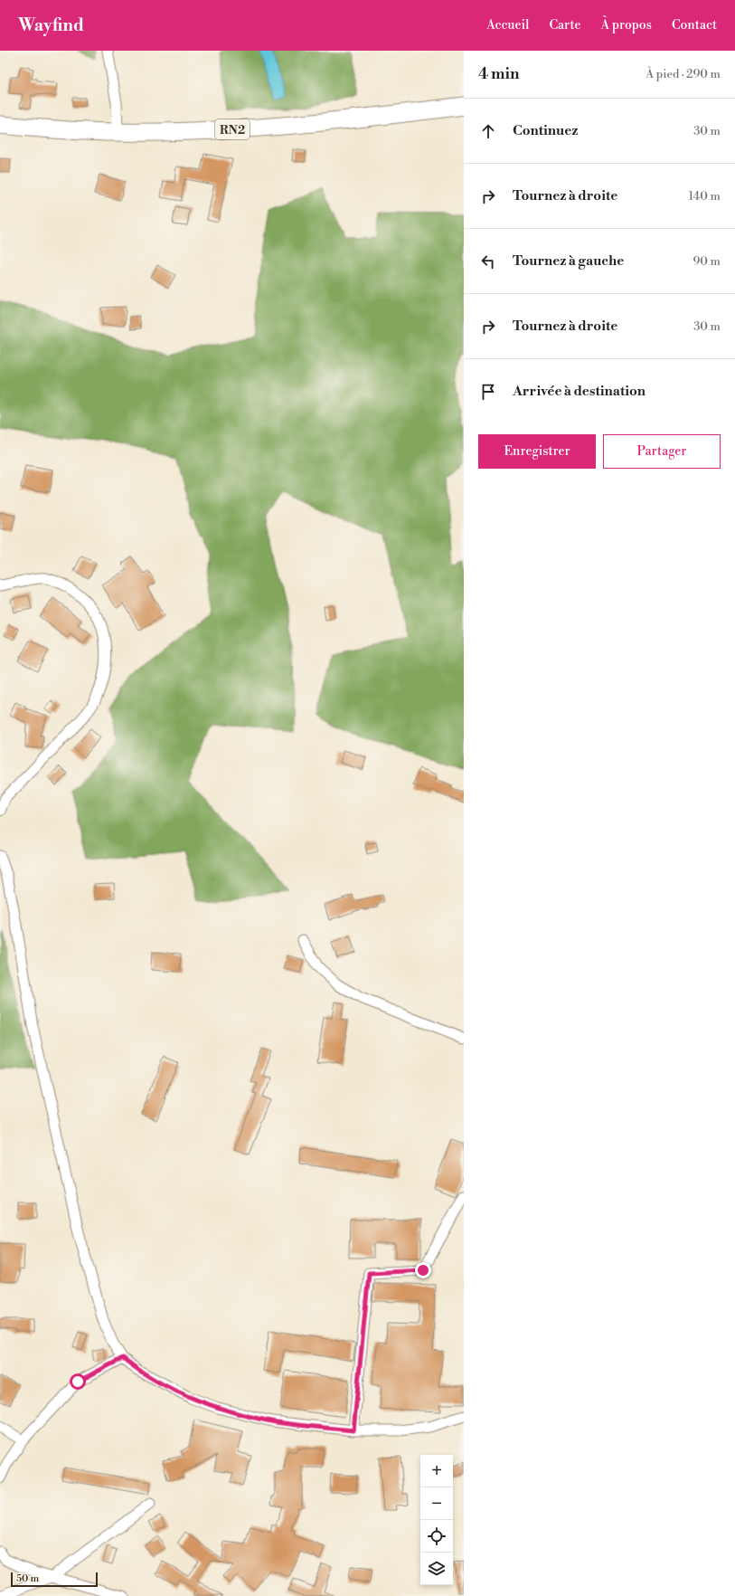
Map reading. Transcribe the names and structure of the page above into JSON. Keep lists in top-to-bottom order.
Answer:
{
  "streets": {
    "highway": ["RN2"]
  },
  "scale_bar": "50 m",
  "page": {
    "header": "Wayfind",
    "nav": [
      "Accueil",
      "Carte",
      "À propos",
      "Contact"
    ],
    "heading": ["4 min", "À pied · 290 m"],
    "list": [
      ["Continuez", "30 m"],
      ["Tournez à droite", "140 m"],
      ["Tournez à gauche", "90 m"],
      ["Tournez à droite", "30 m"],
      "Arrivée à destination"
    ],
    "buttons": ["Enregistrer", "Partager"],
    "map_buttons": ["+", "−"],
    "scale": "50 m"
  }
}
